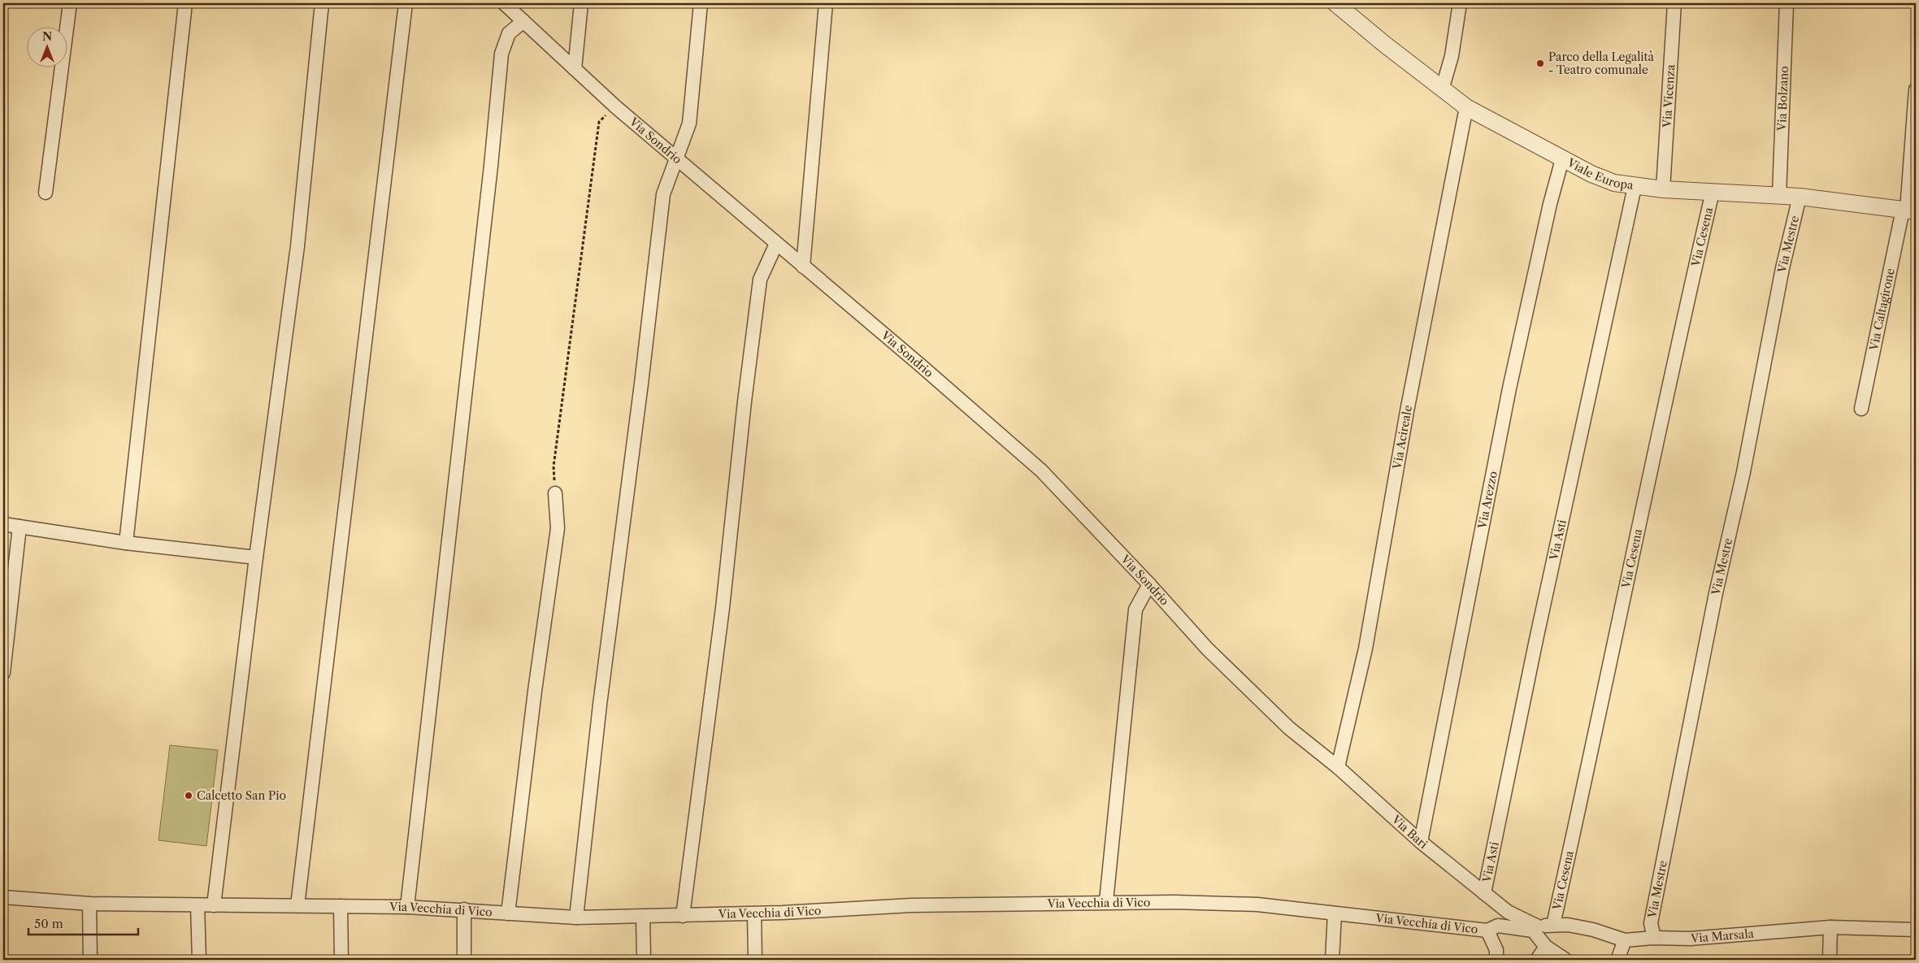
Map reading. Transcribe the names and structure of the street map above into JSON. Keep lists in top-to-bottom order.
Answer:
{
  "streets": {
    "street": [
      "Via Vicenza",
      "Via Bolzano",
      "Via Sondrio",
      "Viale Europa",
      "Via Cesena",
      "Via Mestre",
      "Via Caltagirone",
      "Via Acireale",
      "Via Arezzo",
      "Via Asti",
      "Via Bari",
      "Via Vecchia di Vico",
      "Via Marsala"
    ]
  },
  "crossings": [
    ["Via Vicenza", "Viale Europa"],
    ["Via Bolzano", "Viale Europa"],
    ["Via Sondrio", "Via Bari"],
    ["Viale Europa", "Via Cesena"],
    ["Viale Europa", "Via Mestre"],
    ["Viale Europa", "Via Caltagirone"],
    ["Viale Europa", "Via Acireale"],
    ["Viale Europa", "Via Arezzo"],
    ["Viale Europa", "Via Asti"],
    ["Via Cesena", "Via Marsala"],
    ["Via Mestre", "Via Marsala"],
    ["Via Acireale", "Via Bari"],
    ["Via Arezzo", "Via Bari"],
    ["Via Asti", "Via Bari"],
    ["Via Bari", "Via Vecchia di Vico"],
    ["Via Bari", "Via Marsala"],
    ["Via Vecchia di Vico", "Via Marsala"]
  ],
  "places": ["Parco della Legalità - Teatro comunale", "Calcetto San Pio"],
  "scale_bar": "50 m",
  "north": "top"
}
